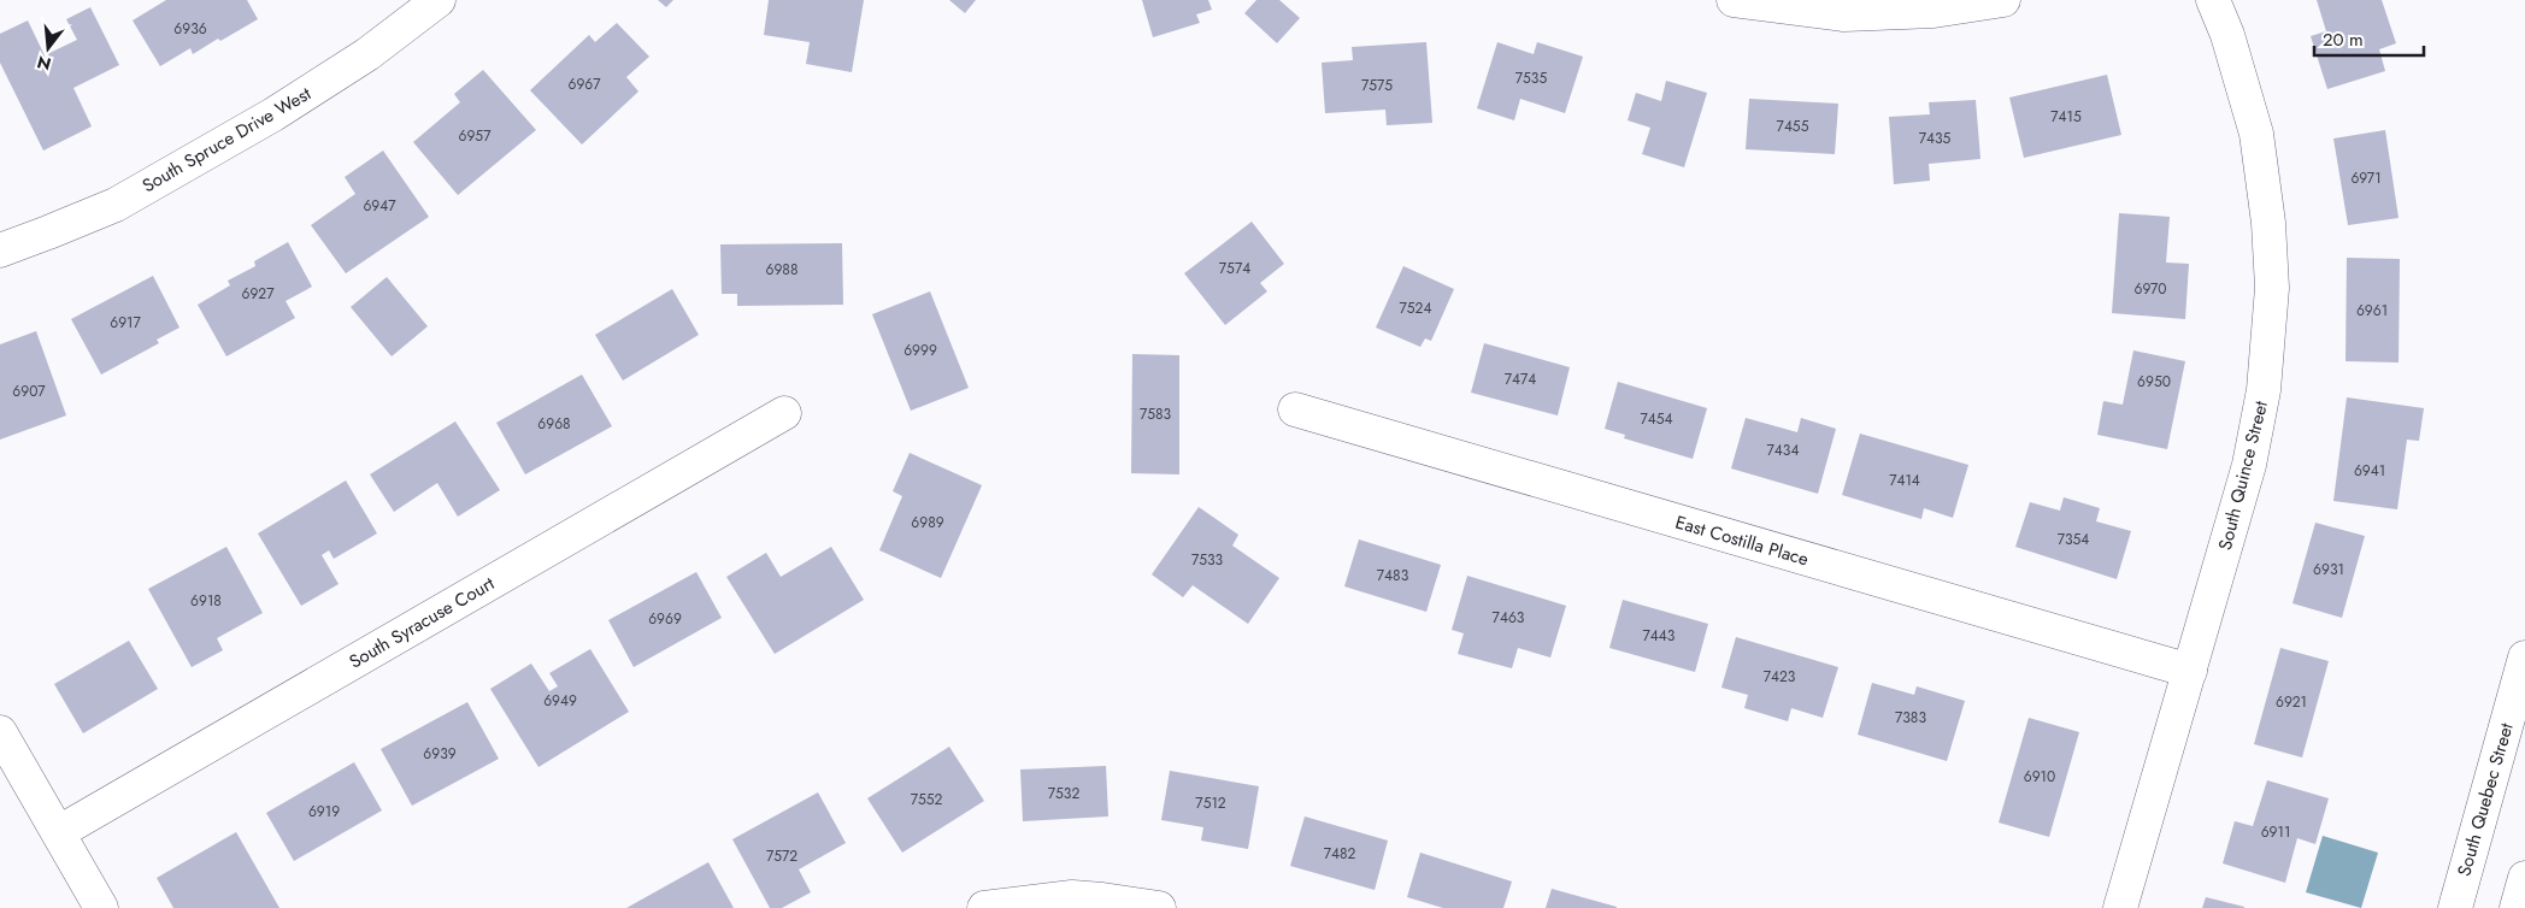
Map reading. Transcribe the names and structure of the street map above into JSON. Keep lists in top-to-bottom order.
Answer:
{
  "streets": {
    "street": [
      "South Spruce Drive West",
      "South Quince Street",
      "East Costilla Place",
      "South Syracuse Court",
      "South Quebec Street"
    ]
  },
  "crossings": [
    ["South Quince Street", "East Costilla Place"]
  ],
  "house_numbers": [
    "6936",
    "7535",
    "6967",
    "7575",
    "7415",
    "7455",
    "6957",
    "7435",
    "6971",
    "6947",
    "7574",
    "6988",
    "6970",
    "6927",
    "7524",
    "6961",
    "6917",
    "6999",
    "7474",
    "6950",
    "6907",
    "7583",
    "7454",
    "6968",
    "7434",
    "6941",
    "7414",
    "6989",
    "7354",
    "7533",
    "6931",
    "7483",
    "6918",
    "7463",
    "6969",
    "7443",
    "7423",
    "6949",
    "6921",
    "7383",
    "6939",
    "6910",
    "7532",
    "7552",
    "7512",
    "6919",
    "6911",
    "7482",
    "7572"
  ],
  "scale_bar": "20 m",
  "north": "bottom"
}
